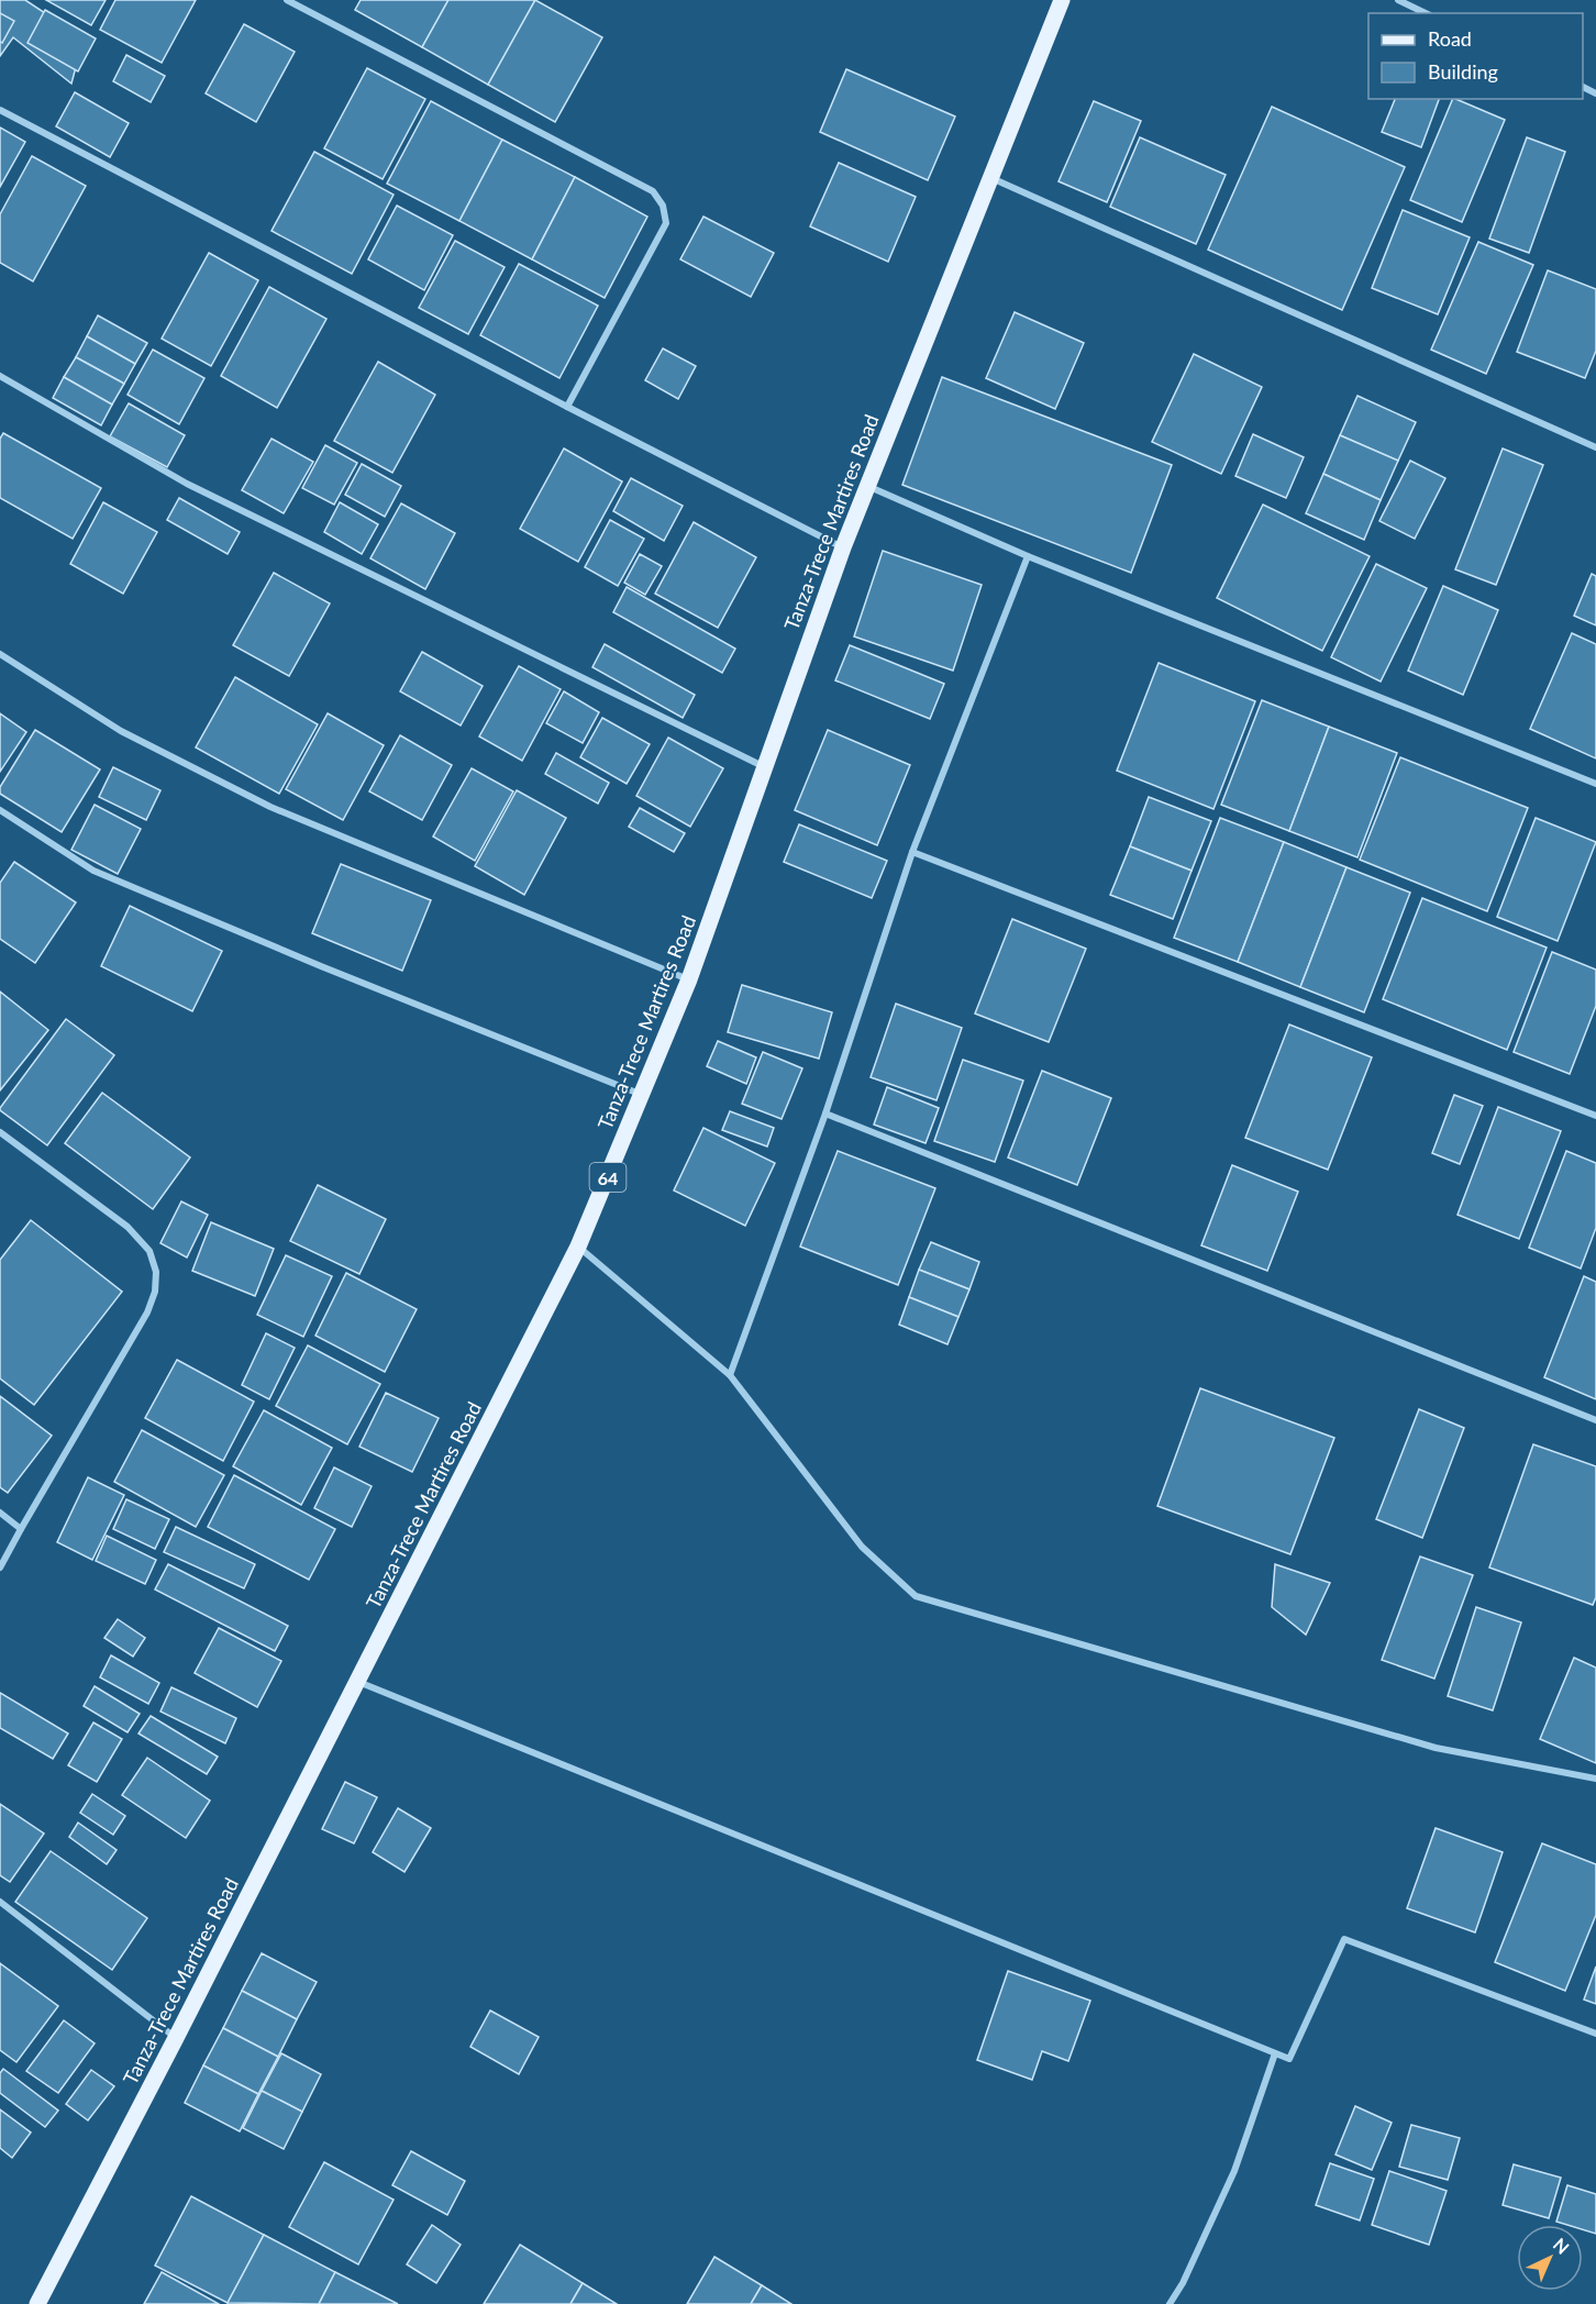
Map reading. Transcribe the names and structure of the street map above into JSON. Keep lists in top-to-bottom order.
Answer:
{
  "streets": {
    "main road": ["Tanza-Trece Martires Road", "64"]
  },
  "legend": ["Road", "Building"],
  "north": "top right"
}
